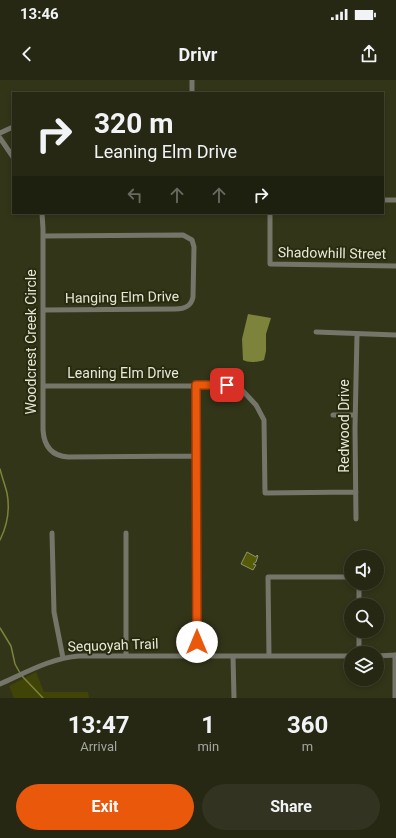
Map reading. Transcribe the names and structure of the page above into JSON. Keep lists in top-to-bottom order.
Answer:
{
  "streets": {
    "street": [
      "Shadowhill Street",
      "Hanging Elm Drive",
      "Woodcrest Creek Circle",
      "Leaning Elm Drive",
      "Redwood Drive",
      "Sequoyah Trail"
    ]
  },
  "crossings": [
    ["Hanging Elm Drive", "Woodcrest Creek Circle"],
    ["Woodcrest Creek Circle", "Leaning Elm Drive"],
    ["Leaning Elm Drive", "Redwood Drive"]
  ],
  "page": {
    "status": "13:46",
    "header": "Drivr",
    "turn": ["320 m", "Leaning Elm Drive"],
    "eta": [
      "13:47",
      "Arrival",
      "1",
      "min",
      "360",
      "m"
    ],
    "buttons": ["Exit", "Share"]
  }
}
